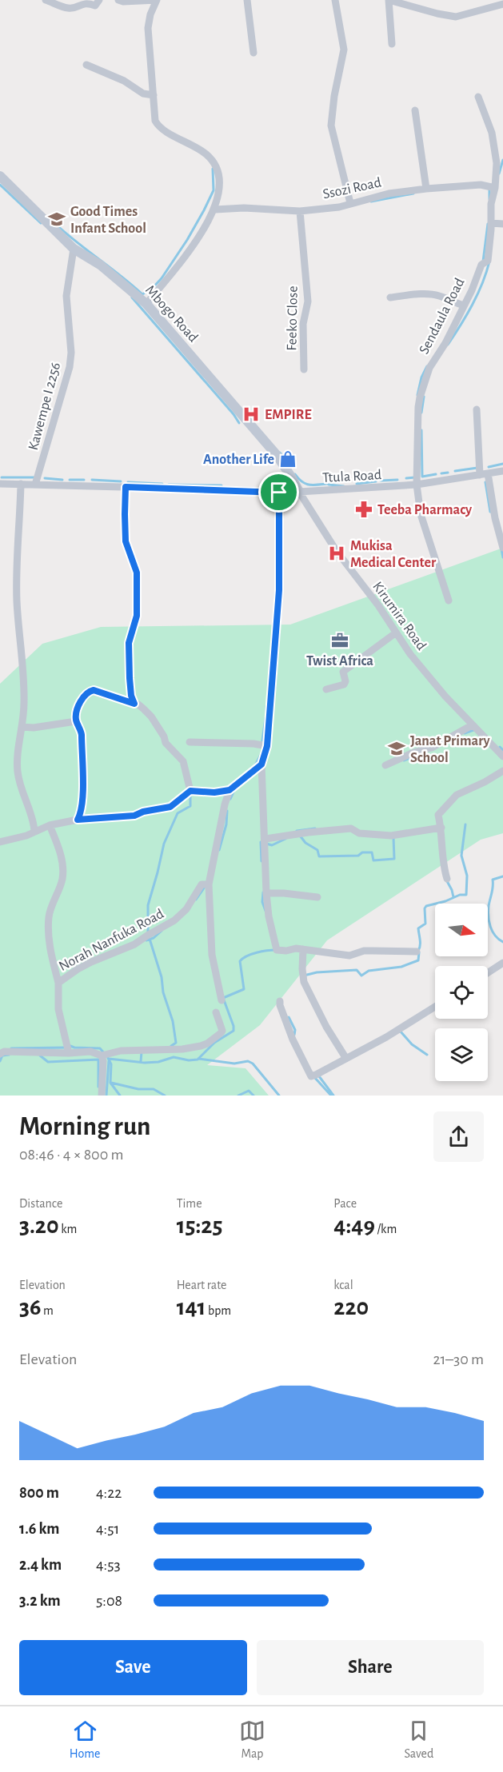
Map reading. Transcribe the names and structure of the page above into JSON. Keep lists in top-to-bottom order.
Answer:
{
  "streets": {
    "street": [
      "Ssozi Road",
      "Mbogo Road",
      "Sendaula Road",
      "Feeko Close",
      "Kawempe I 2256",
      "Ttula Road",
      "Kirumira Road",
      "Norah Nanfuka Road"
    ]
  },
  "crossings": [
    ["Ssozi Road", "Sendaula Road"],
    ["Ssozi Road", "Feeko Close"],
    ["Mbogo Road", "Kawempe I 2256"],
    ["Mbogo Road", "Ttula Road"],
    ["Mbogo Road", "Kirumira Road"],
    ["Sendaula Road", "Ttula Road"],
    ["Kawempe I 2256", "Ttula Road"],
    ["Ttula Road", "Kirumira Road"]
  ],
  "places": {
    "school or university": ["Good Times Infant School", "Janat Primary School"],
    "hospital": ["EMPIRE", "Mukisa Medical Center"],
    "shop": ["Another Life"],
    "pharmacy": ["Teeba Pharmacy"],
    "office": ["Twist Africa"]
  },
  "north": "right",
  "page": {
    "heading": ["Morning run", "08:46 · 4 × 800 m"],
    "stats": [
      ["Distance", "3.20 km"],
      ["Time", "15:25"],
      ["Pace", "4:49 /km"],
      ["Elevation", "36 m"],
      ["Heart rate", "141 bpm"],
      ["kcal", "220"]
    ],
    "chart": ["Elevation", "21–30 m"],
    "list": [
      {
        "name": "800 m",
        "note": "4:22"
      },
      {
        "name": "1.6 km",
        "note": "4:51"
      },
      {
        "name": "2.4 km",
        "note": "4:53"
      },
      {
        "name": "3.2 km",
        "note": "5:08"
      }
    ],
    "buttons": ["Save", "Share"],
    "tabs": ["Home", "Map", "Saved"]
  }
}
